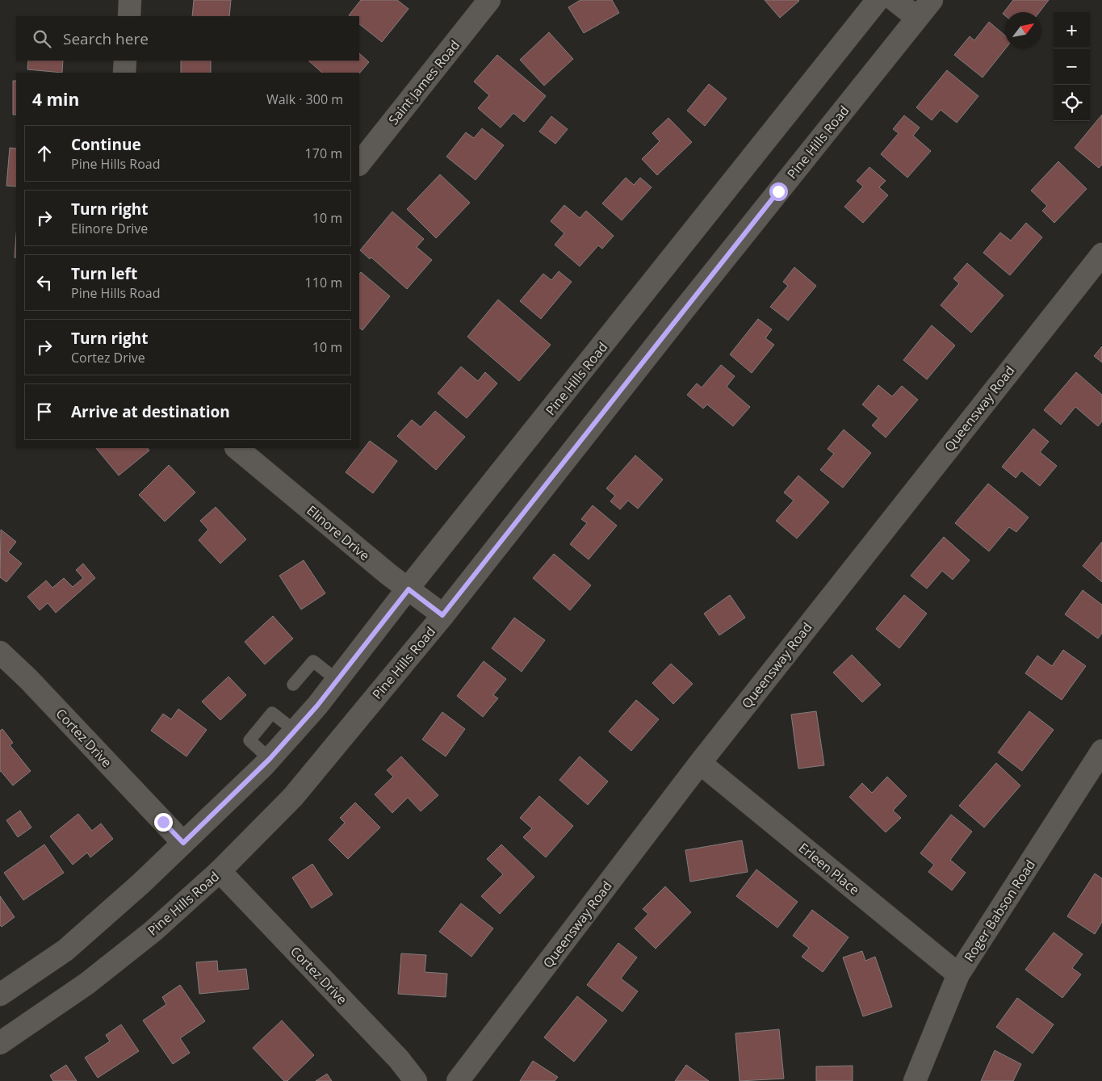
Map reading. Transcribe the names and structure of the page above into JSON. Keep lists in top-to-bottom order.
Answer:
{
  "streets": {
    "street": [
      "Saint James Road",
      "Pine Hills Road",
      "Queensway Road",
      "Elinore Drive",
      "Cortez Drive",
      "Erleen Place",
      "Roger Babson Road"
    ]
  },
  "crossings": [
    ["Pine Hills Road", "Elinore Drive"],
    ["Pine Hills Road", "Cortez Drive"],
    ["Queensway Road", "Erleen Place"],
    ["Erleen Place", "Roger Babson Road"]
  ],
  "north": "top right",
  "page": {
    "map_buttons": ["+", "−"],
    "search": "Search here",
    "heading": ["4 min", "Walk · 300 m"],
    "list": [
      ["Continue", "Pine Hills Road", "170 m"],
      ["Turn right", "Elinore Drive", "10 m"],
      ["Turn left", "Pine Hills Road", "110 m"],
      ["Turn right", "Cortez Drive", "10 m"],
      "Arrive at destination"
    ]
  }
}
